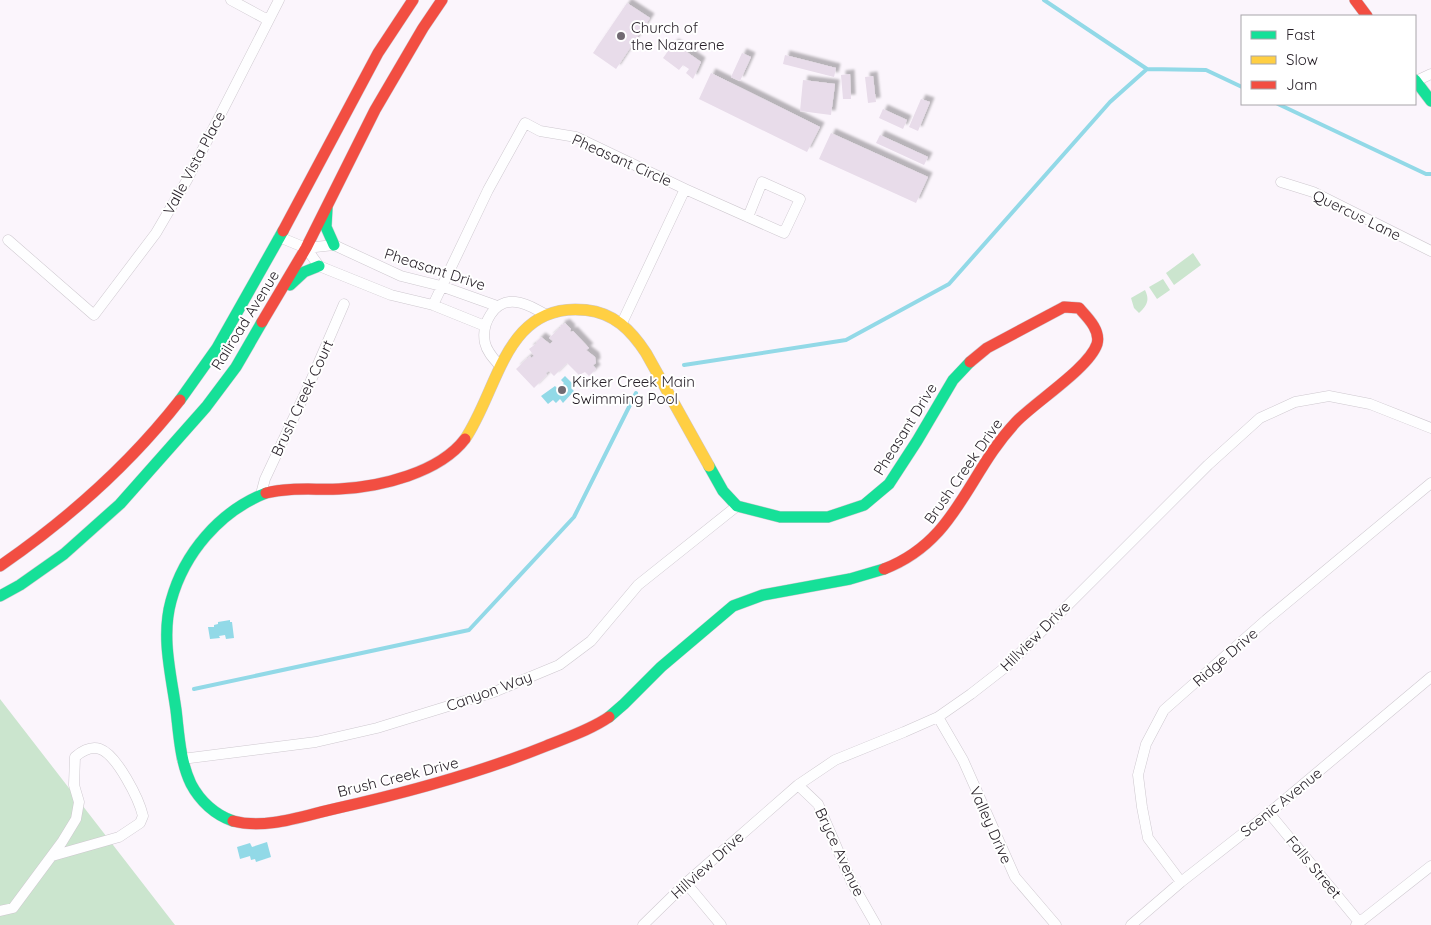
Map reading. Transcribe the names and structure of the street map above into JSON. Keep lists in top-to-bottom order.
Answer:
{
  "streets": {
    "main road": ["Pheasant Drive", "Railroad Avenue", "Brush Creek Drive"],
    "street": [
      "Pheasant Circle",
      "Valle Vista Place",
      "Quercus Lane",
      "Brush Creek Court",
      "Hillview Drive",
      "Ridge Drive",
      "Canyon Way",
      "Scenic Avenue",
      "Valley Drive",
      "Bryce Avenue",
      "Falls Street"
    ]
  },
  "crossings": [
    ["Pheasant Circle", "Pheasant Drive"],
    ["Pheasant Drive", "Brush Creek Drive"],
    ["Pheasant Drive", "Canyon Way"],
    ["Brush Creek Court", "Brush Creek Drive"],
    ["Brush Creek Drive", "Canyon Way"],
    ["Hillview Drive", "Valley Drive"],
    ["Hillview Drive", "Bryce Avenue"],
    ["Ridge Drive", "Scenic Avenue"],
    ["Scenic Avenue", "Falls Street"]
  ],
  "places": ["Church of the Nazarene", "Kirker Creek Main Swimming Pool"],
  "legend": ["Fast", "Slow", "Jam"]
}
